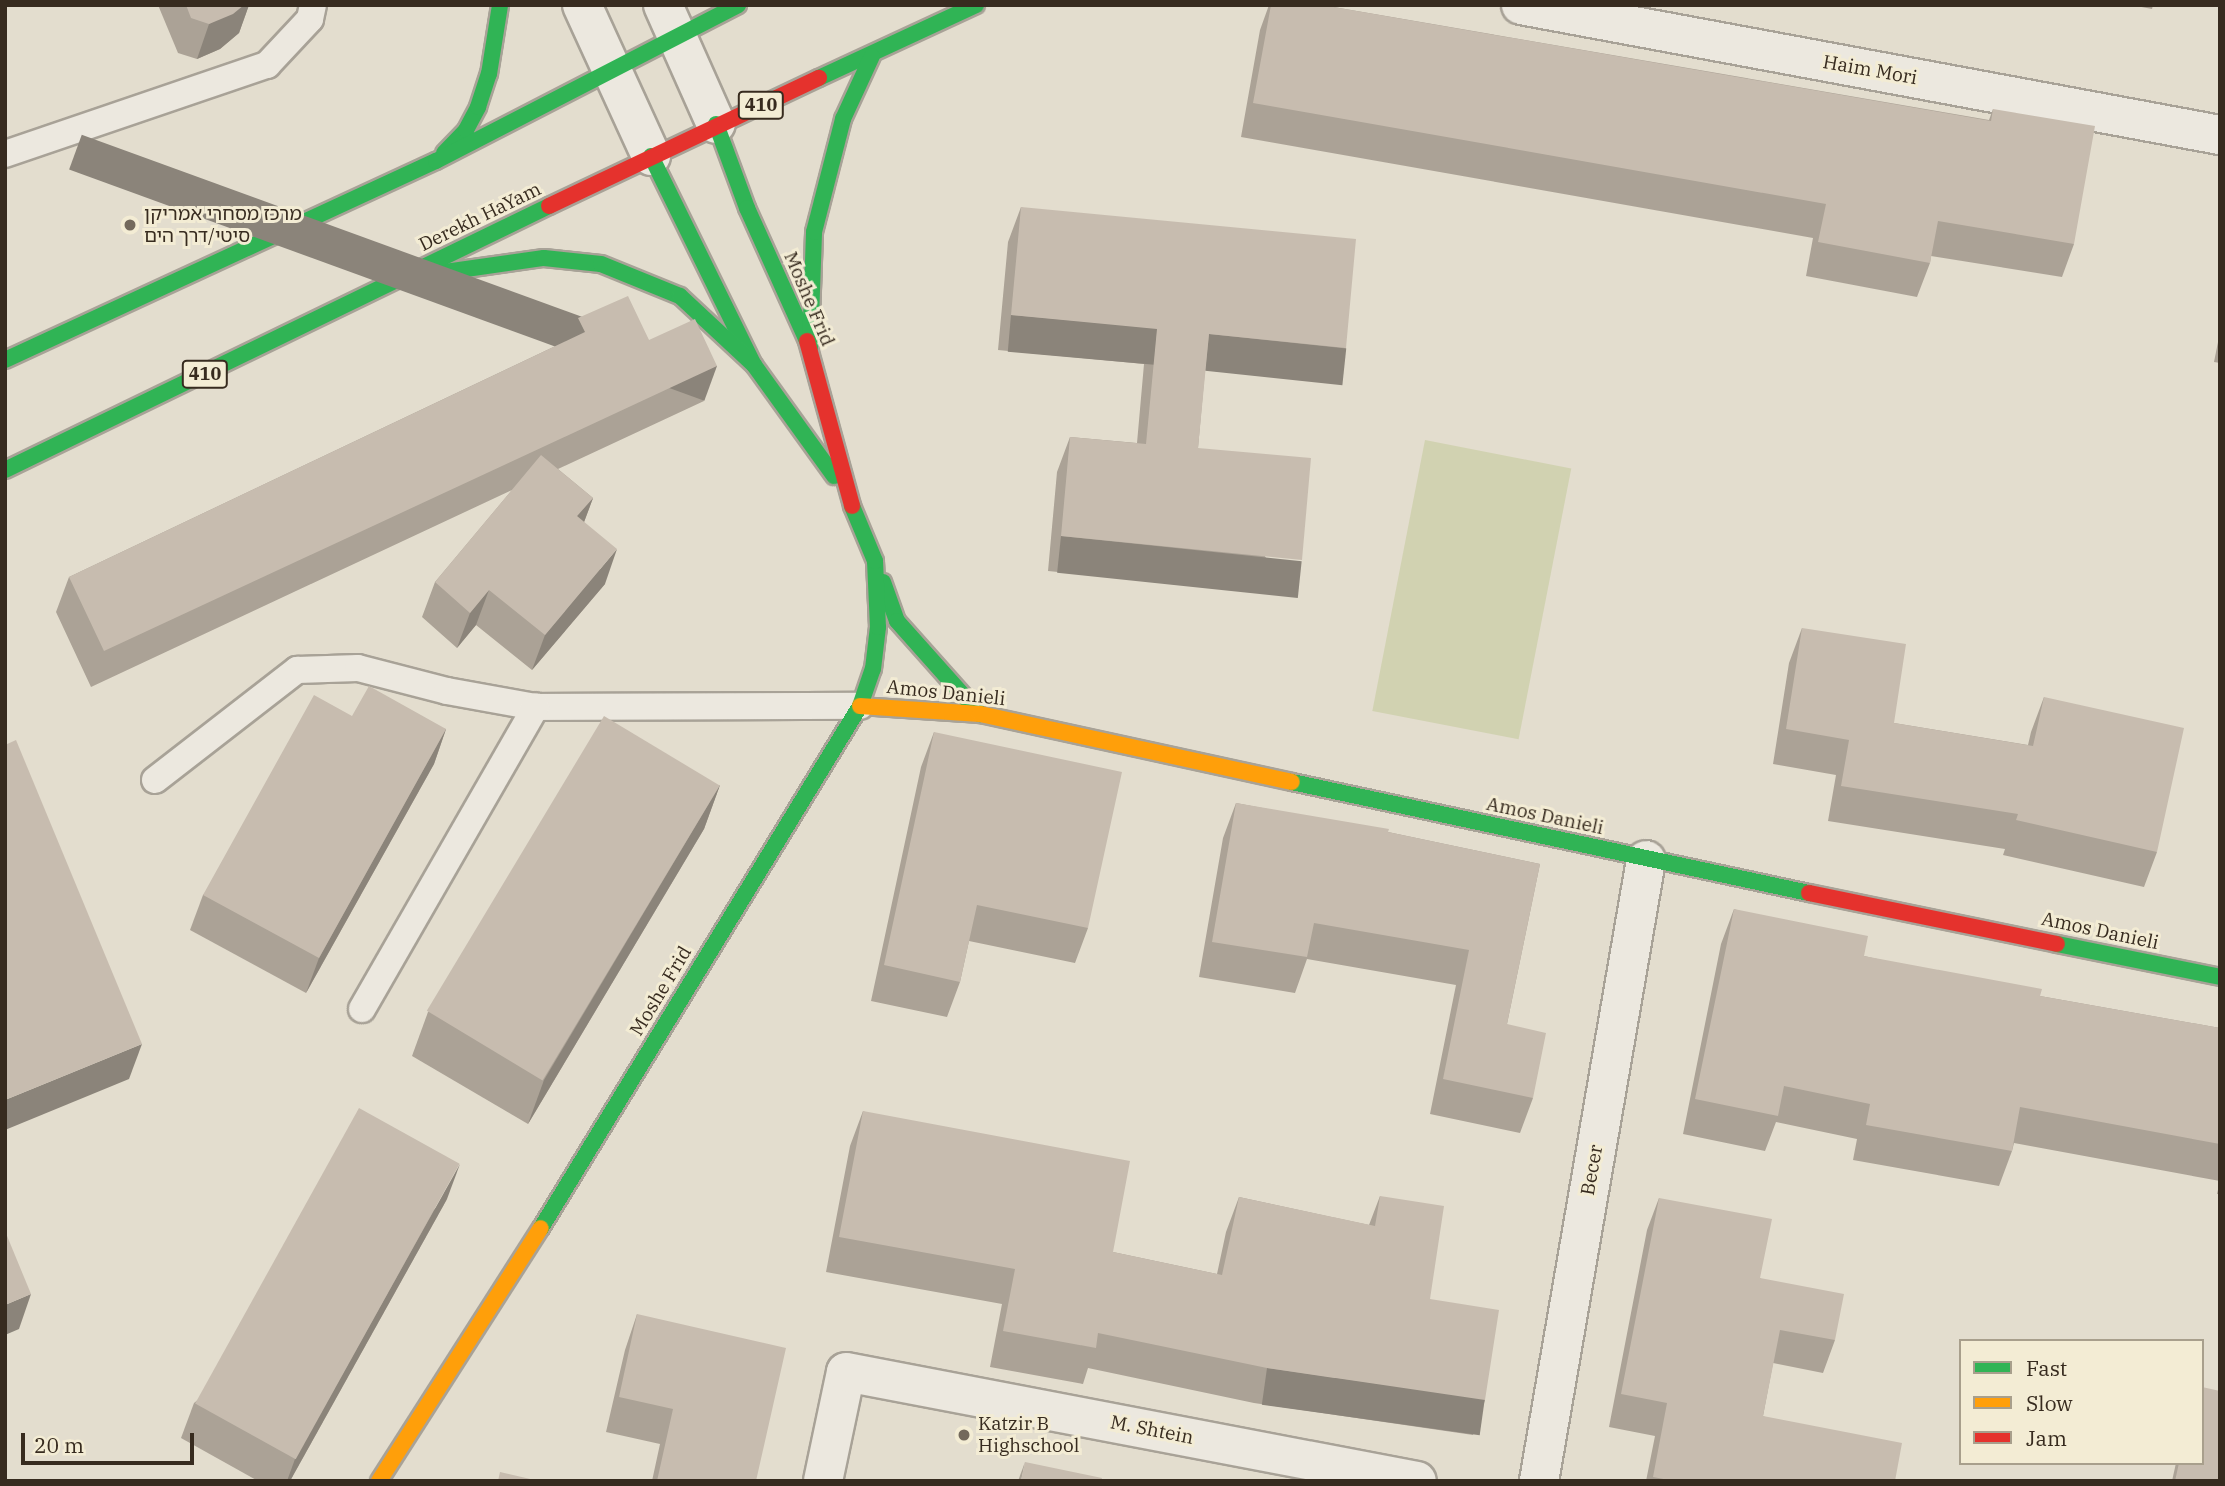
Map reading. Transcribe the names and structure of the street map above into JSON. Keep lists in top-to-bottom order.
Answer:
{
  "streets": {
    "street": [
      "Haim Mori",
      "410",
      "Derekh HaYam",
      "Moshe Frid",
      "Amos Danieli",
      "Becer",
      "M. Shtein"
    ]
  },
  "crossings": [
    ["Derekh HaYam", "Moshe Frid"],
    ["Moshe Frid", "Amos Danieli"],
    ["Amos Danieli", "Becer"]
  ],
  "places": ["מרכז מסחרי אמריקן סיטי/דרך הים", "Katzir B Highschool"],
  "legend": ["Fast", "Slow", "Jam"],
  "scale_bar": "20 m"
}
